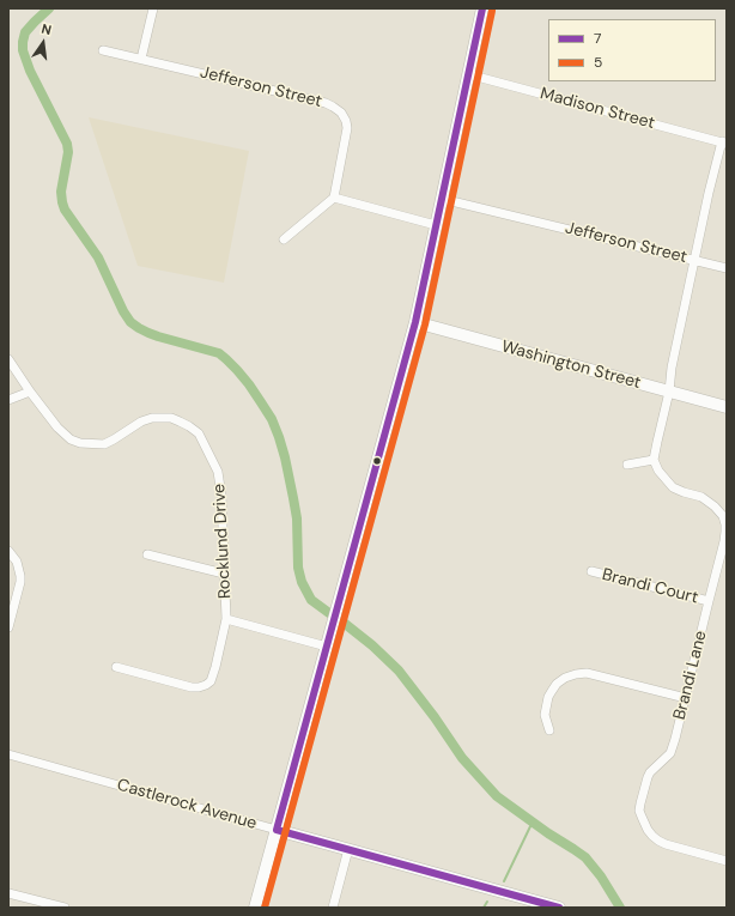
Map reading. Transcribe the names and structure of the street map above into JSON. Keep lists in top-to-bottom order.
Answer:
{
  "streets": {
    "main road": ["Washington Street", "Castlerock Avenue"],
    "street": [
      "Jefferson Street",
      "Madison Street",
      "Rocklund Drive",
      "Brandi Court",
      "Brandi Lane"
    ]
  },
  "crossings": [
    ["Brandi Court", "Brandi Lane"]
  ],
  "lines": ["transit line 7", "transit line 5"],
  "legend": ["7", "5"],
  "north": "top"
}
